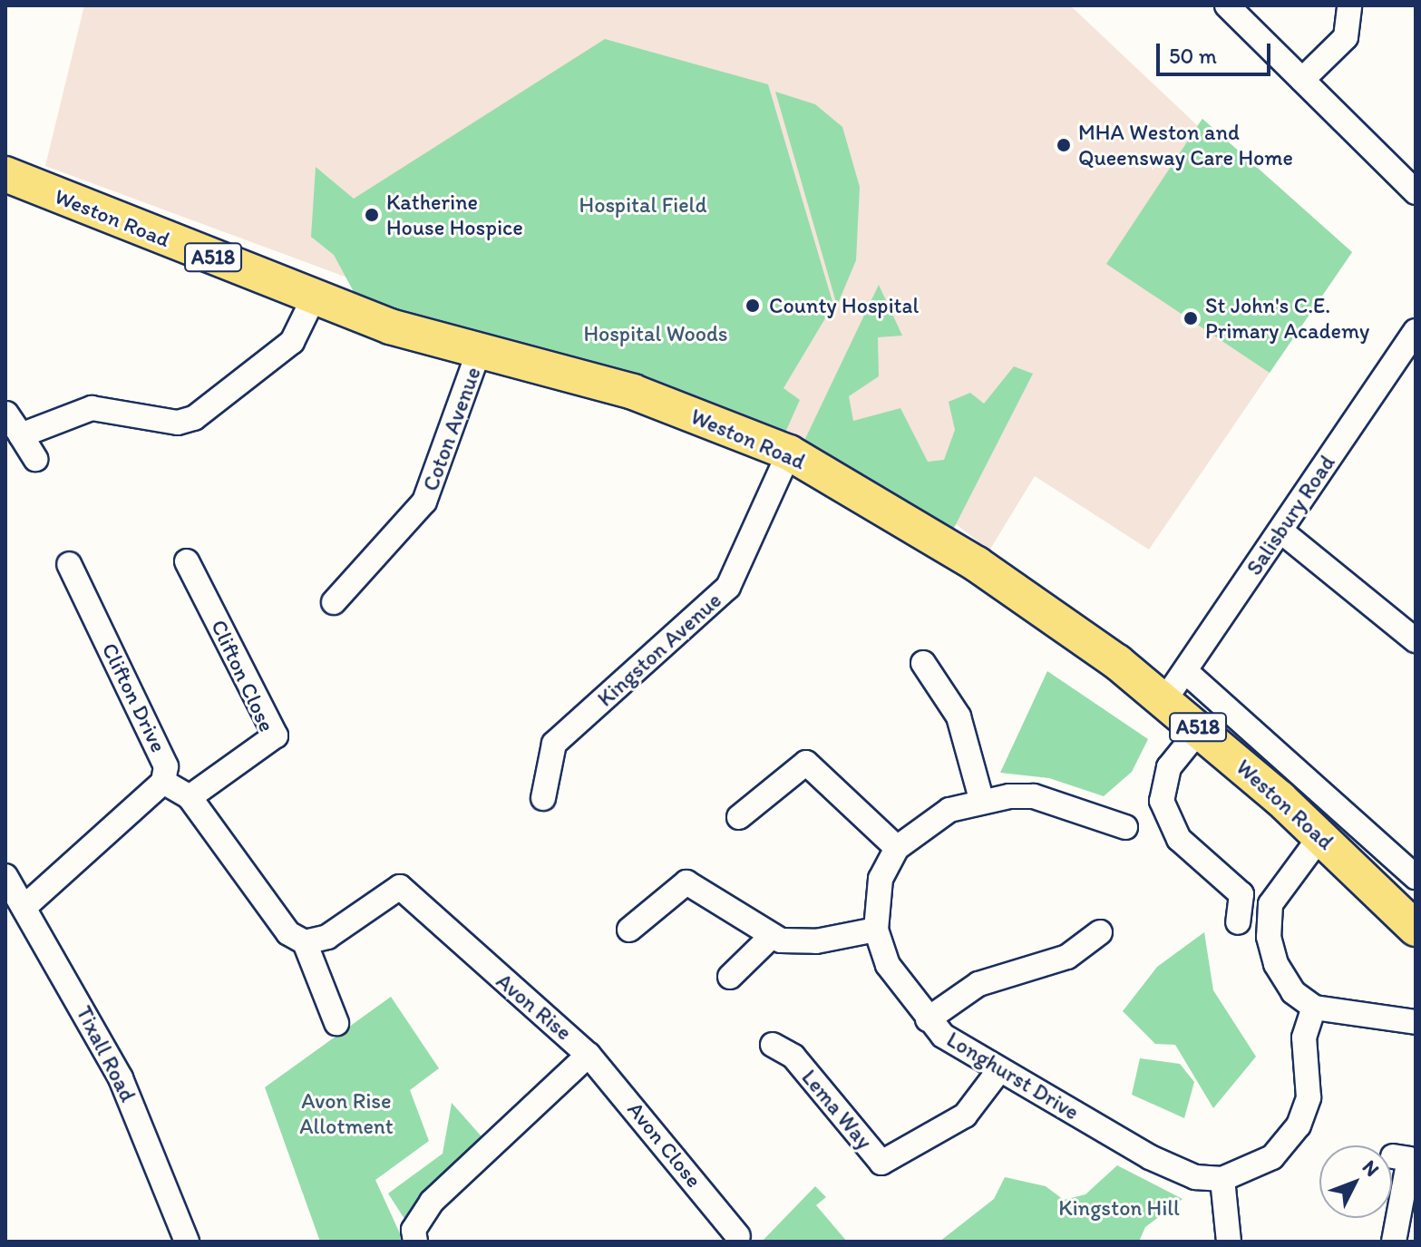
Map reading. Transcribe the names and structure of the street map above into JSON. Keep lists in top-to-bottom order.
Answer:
{
  "streets": {
    "highway": ["Weston Road", "A518"],
    "street": [
      "Coton Avenue",
      "Salisbury Road",
      "Kingston Avenue",
      "Clifton Close",
      "Clifton Drive",
      "Avon Rise",
      "Tixall Road",
      "Longhurst Drive",
      "Lema Way",
      "Avon Close"
    ]
  },
  "crossings": [
    ["Weston Road", "Coton Avenue"],
    ["Weston Road", "Salisbury Road"],
    ["Weston Road", "Kingston Avenue"],
    ["Clifton Drive", "Tixall Road"],
    ["Avon Rise", "Avon Close"],
    ["Longhurst Drive", "Lema Way"]
  ],
  "parks": [
    "Hospital Field",
    "Hospital Woods",
    "Avon Rise Allotment",
    "Kingston Hill"
  ],
  "places": [
    "MHA Weston and Queensway Care Home",
    "Katherine House Hospice",
    "County Hospital",
    "St John's C.E. Primary Academy"
  ],
  "scale_bar": "50 m",
  "north": "top right"
}
